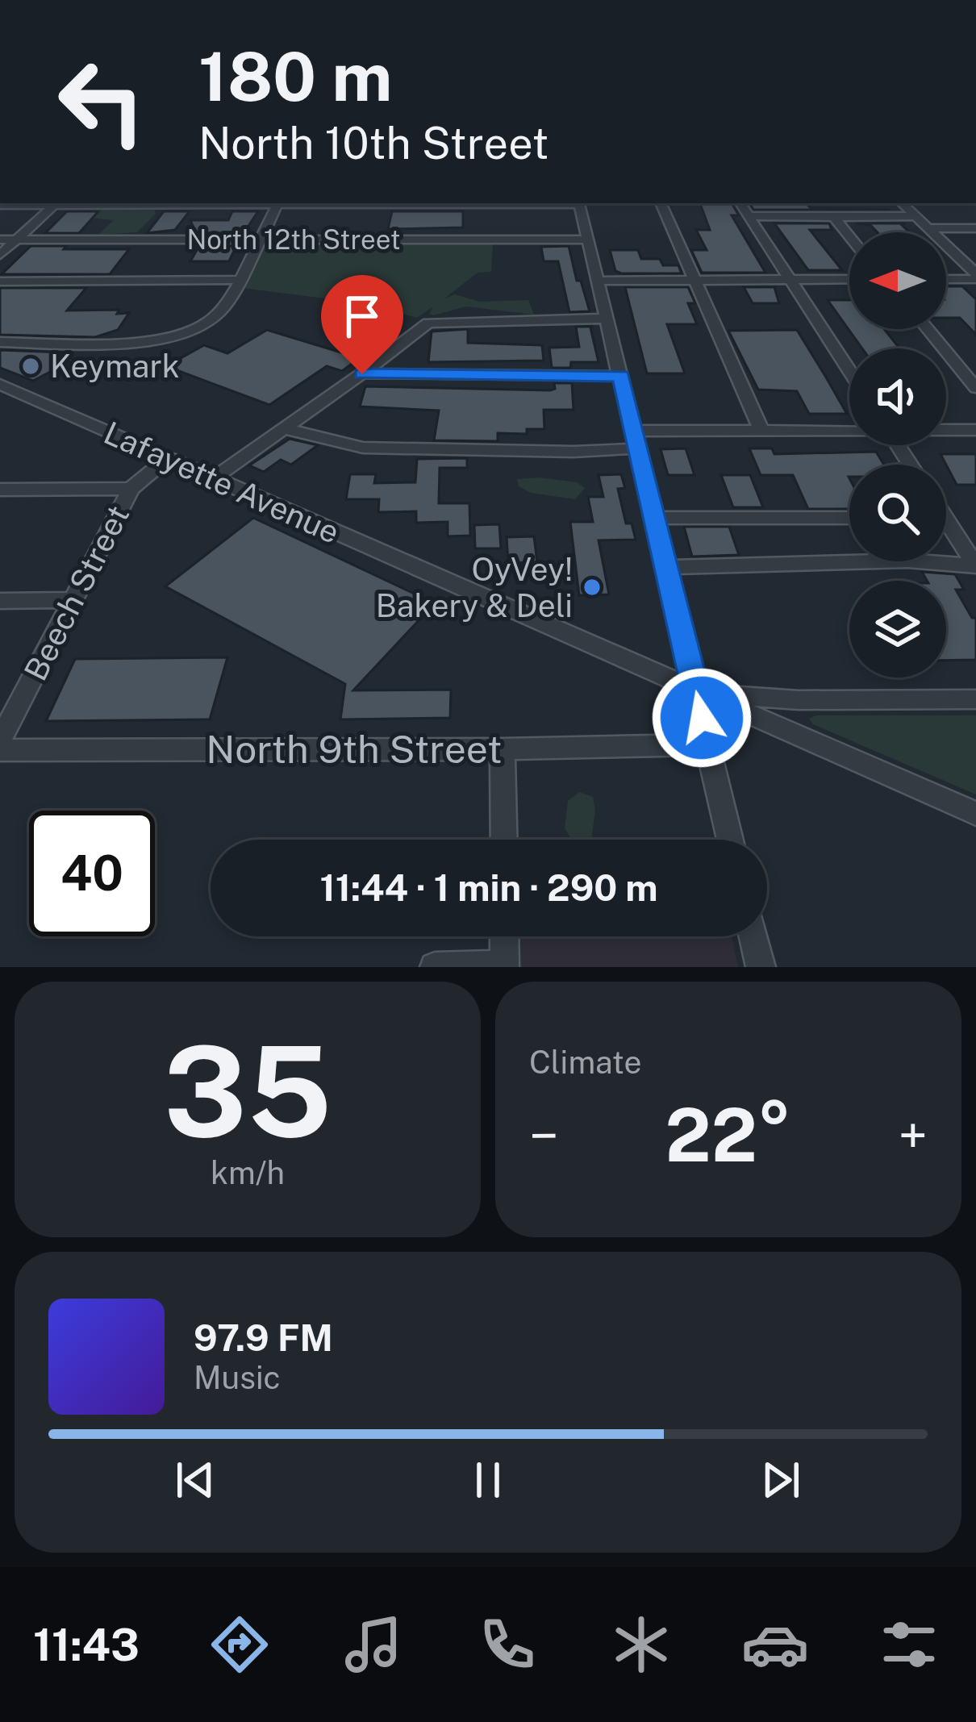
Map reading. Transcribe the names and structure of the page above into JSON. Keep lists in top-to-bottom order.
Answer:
{
  "streets": {
    "street": [
      "North 12th Street",
      "Lafayette Avenue",
      "Beech Street",
      "North 9th Street"
    ]
  },
  "crossings": [
    ["Lafayette Avenue", "Beech Street"]
  ],
  "places": ["Keymark", "OyVey! Bakery & Deli"],
  "north": "left",
  "page": {
    "turn": ["180 m", "North 10th Street"],
    "limit": "40",
    "trip": "11:44 · 1 min · 290 m",
    "tile": [
      ["35", "km/h"],
      "Climate"
    ],
    "heat": ["−", "22°", "+"],
    "song": ["97.9 FM", "Music"],
    "tabs": "11:43"
  }
}
